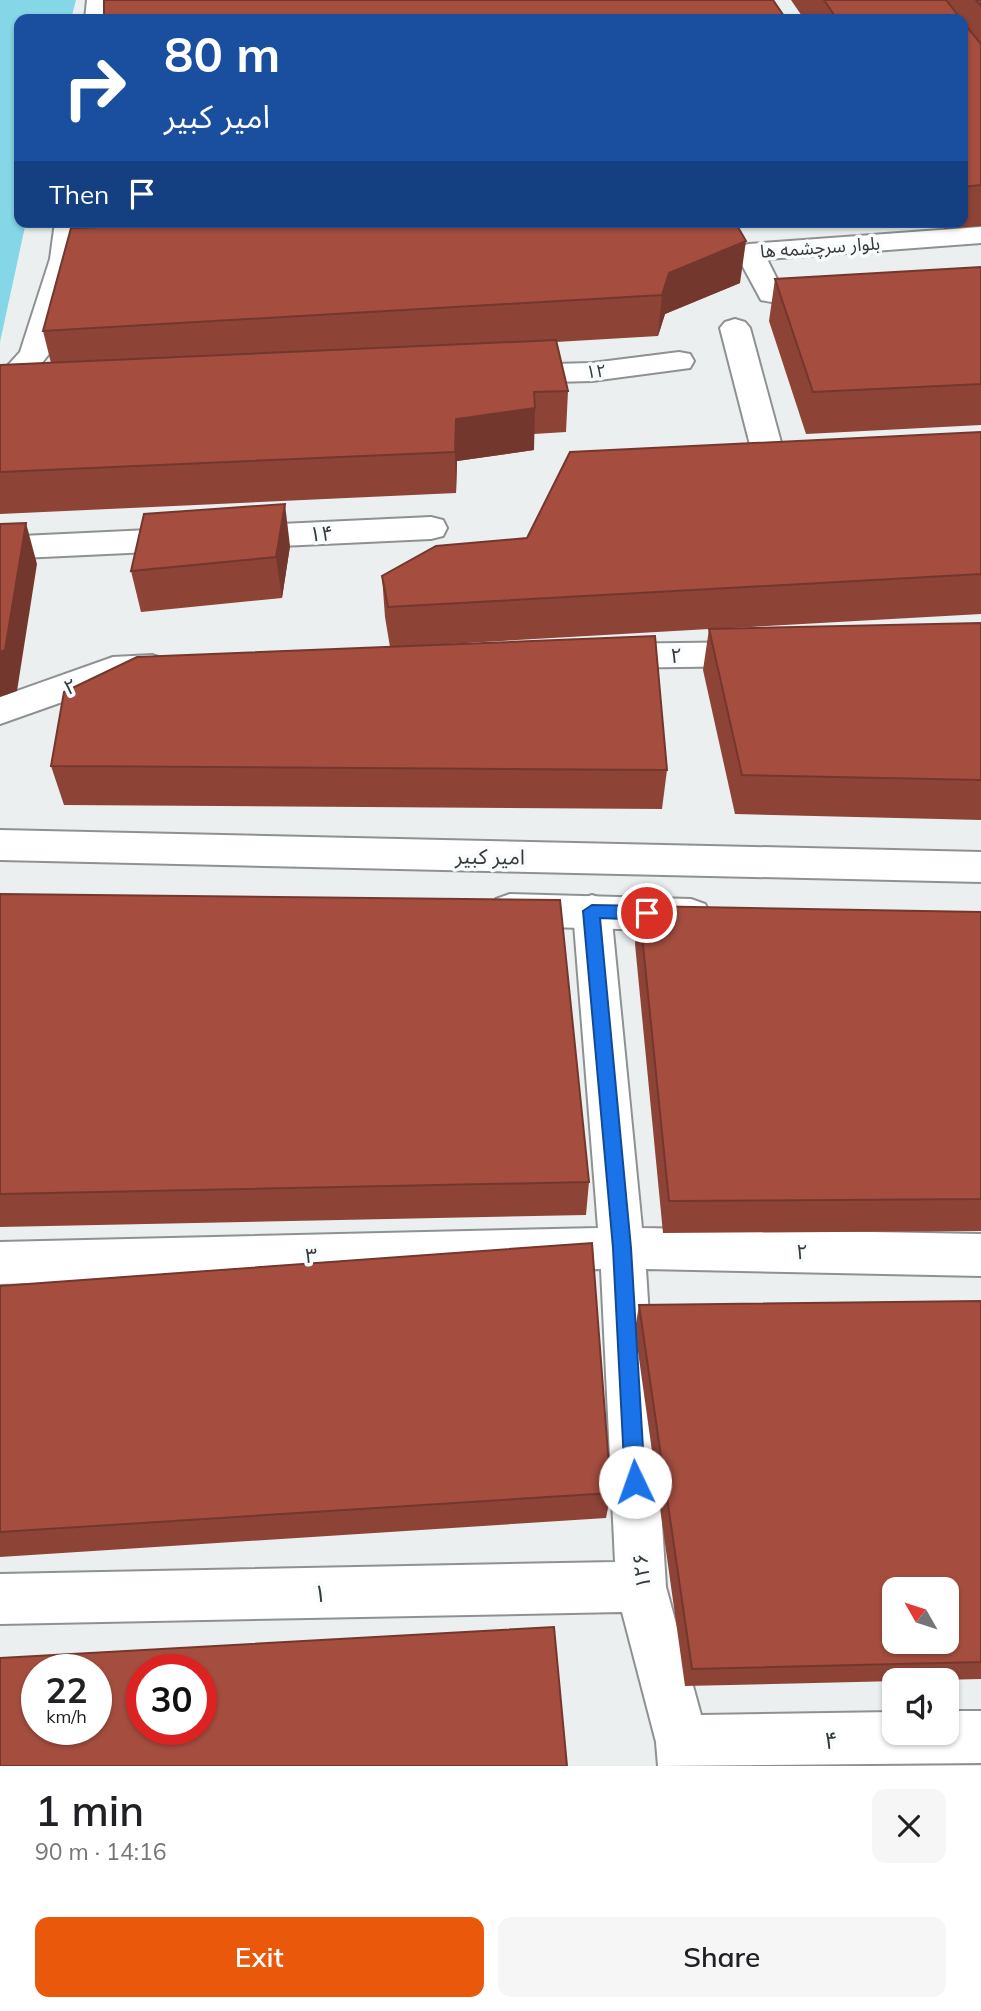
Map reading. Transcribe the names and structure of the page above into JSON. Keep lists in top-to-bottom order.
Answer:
{
  "streets": {
    "street": [
      "بلوار سرچشمه ها",
      "۱۲",
      "۱۴",
      "۲",
      "امیر کبیر",
      "۳",
      "۱۲۶",
      "۱",
      "۴"
    ]
  },
  "crossings": [
    ["۲", "۳"],
    ["۲", "۱۲۶"],
    ["۳", "۱۲۶"],
    ["۱۲۶", "۱"],
    ["۱۲۶", "۴"]
  ],
  "north": "top left",
  "page": {
    "turn": ["80 m", "امیر کبیر"],
    "then": "Then",
    "speed": "22 km/h",
    "limit": "30",
    "heading": ["1 min", "90 m · 14:16"],
    "buttons": ["Exit", "Share"]
  }
}
